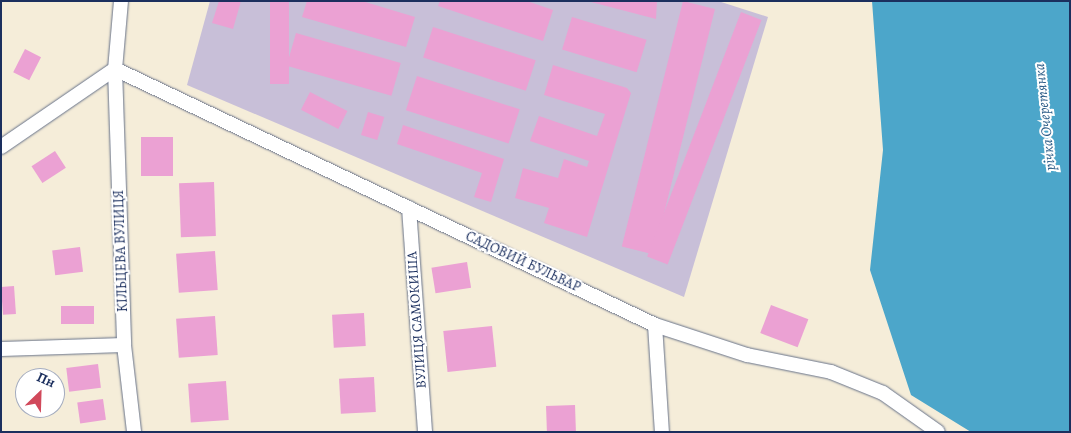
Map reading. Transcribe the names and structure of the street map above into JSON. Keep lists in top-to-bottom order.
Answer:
{
  "streets": {
    "street": ["КІЛЬЦЕВА ВУЛИЦЯ", "САДОВИЙ БУЛЬВАР", "ВУЛИЦЯ САМОКИША"]
  },
  "crossings": [
    ["КІЛЬЦЕВА ВУЛИЦЯ", "САДОВИЙ БУЛЬВАР"],
    ["САДОВИЙ БУЛЬВАР", "ВУЛИЦЯ САМОКИША"]
  ],
  "water": ["річка Очеретянка"],
  "north": "top right"
}
